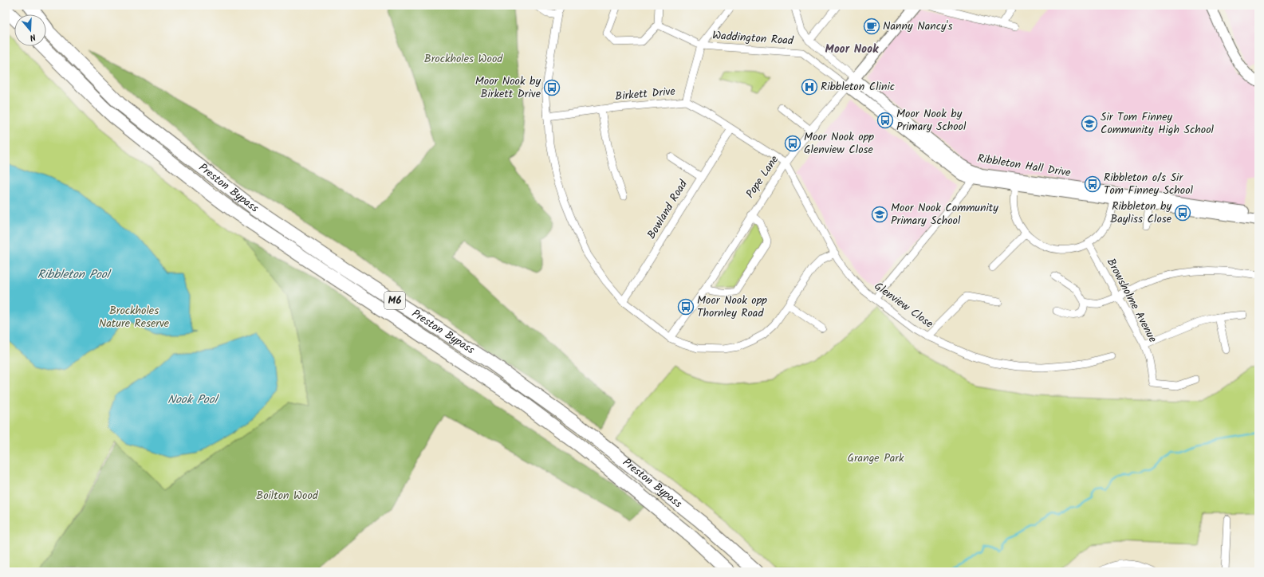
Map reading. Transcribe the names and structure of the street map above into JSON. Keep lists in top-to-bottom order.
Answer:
{
  "streets": {
    "highway": ["Preston Bypass", "M6"],
    "street": [
      "Waddington Road",
      "Birkett Drive",
      "Ribbleton Hall Drive",
      "Pope Lane",
      "Bowland Road",
      "Browsholme Avenue",
      "Glenview Close"
    ]
  },
  "crossings": [
    ["Waddington Road", "Ribbleton Hall Drive"],
    ["Waddington Road", "Pope Lane"],
    ["Birkett Drive", "Pope Lane"],
    ["Birkett Drive", "Bowland Road"],
    ["Birkett Drive", "Glenview Close"],
    ["Ribbleton Hall Drive", "Pope Lane"],
    ["Pope Lane", "Glenview Close"]
  ],
  "districts": ["Moor Nook"],
  "water": ["Ribbleton Pool", "Nook Pool"],
  "parks": [
    "Brockholes Wood",
    "Brockholes Nature Reserve",
    "Grange Park",
    "Boilton Wood"
  ],
  "places": {
    "cafe": ["Nanny Nancy's"],
    "hospital": ["Ribbleton Clinic"],
    "bus stop": [
      "Moor Nook by Birkett Drive",
      "Moor Nook by Primary School",
      "Moor Nook opp Glenview Close",
      "Ribbleton o/s Sir Tom Finney School",
      "Ribbleton by Bayliss Close",
      "Moor Nook opp Thornley Road"
    ],
    "school or university": ["Sir Tom Finney Community High School", "Moor Nook Community Primary School"]
  },
  "north": "bottom"
}
